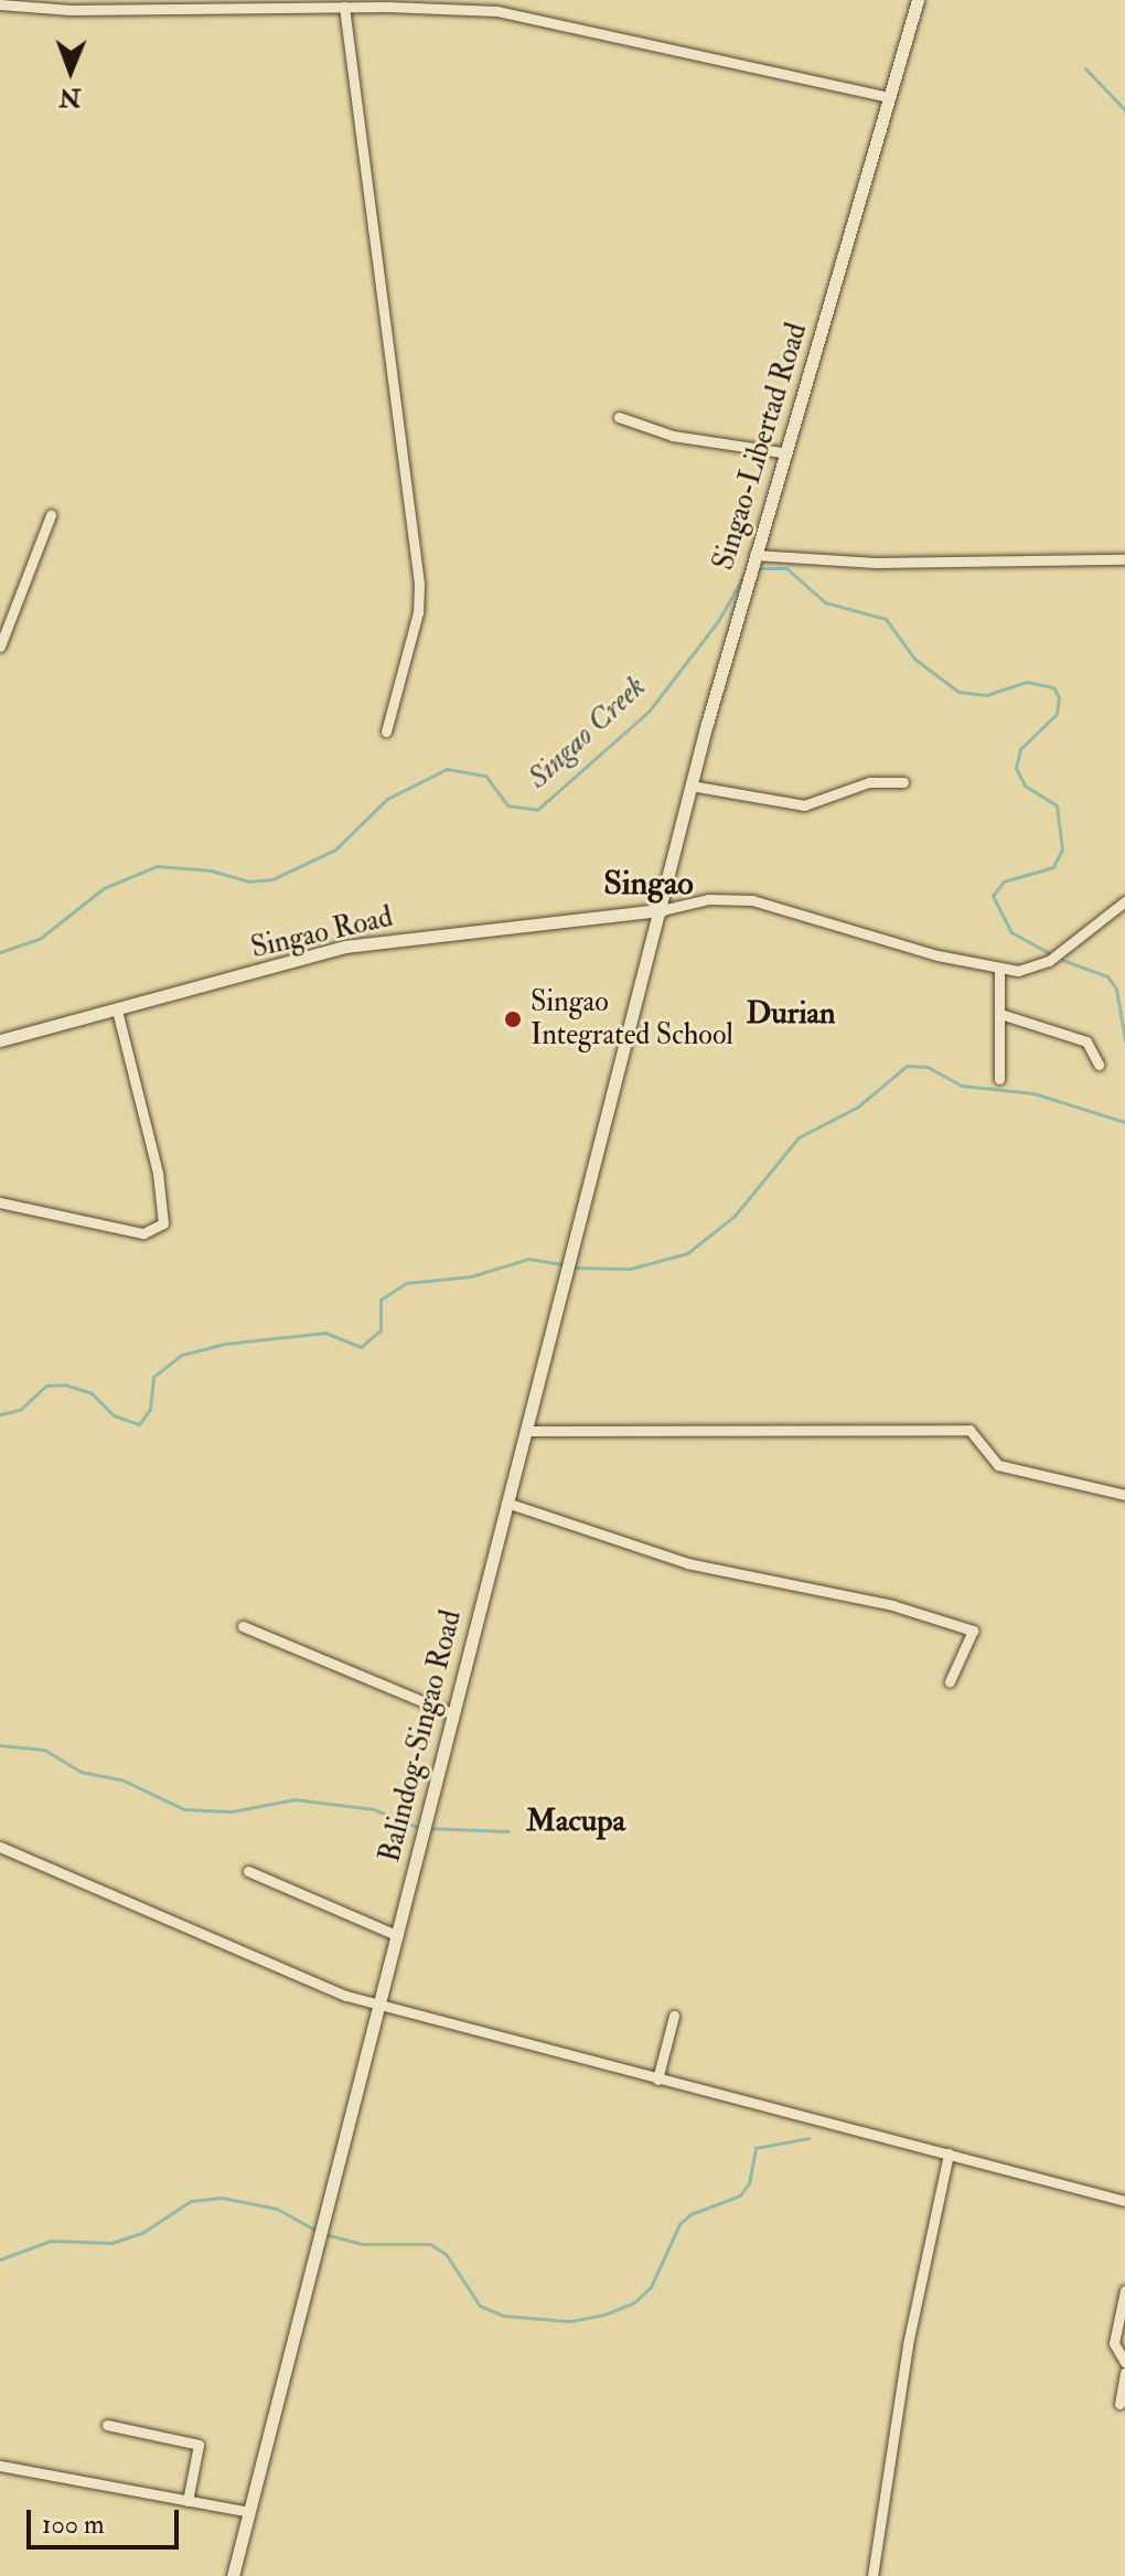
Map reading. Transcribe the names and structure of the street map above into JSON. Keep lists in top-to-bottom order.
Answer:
{
  "streets": {
    "street": ["Singao-Libertad Road", "Singao Road", "Balindog-Singao Road"]
  },
  "crossings": [
    ["Singao-Libertad Road", "Singao Road"],
    ["Singao-Libertad Road", "Balindog-Singao Road"],
    ["Singao Road", "Balindog-Singao Road"]
  ],
  "districts": ["Singao", "Durian", "Macupa"],
  "water": ["Singao Creek"],
  "places": ["Singao Integrated School"],
  "scale_bar": "100 m",
  "north": "bottom"
}
